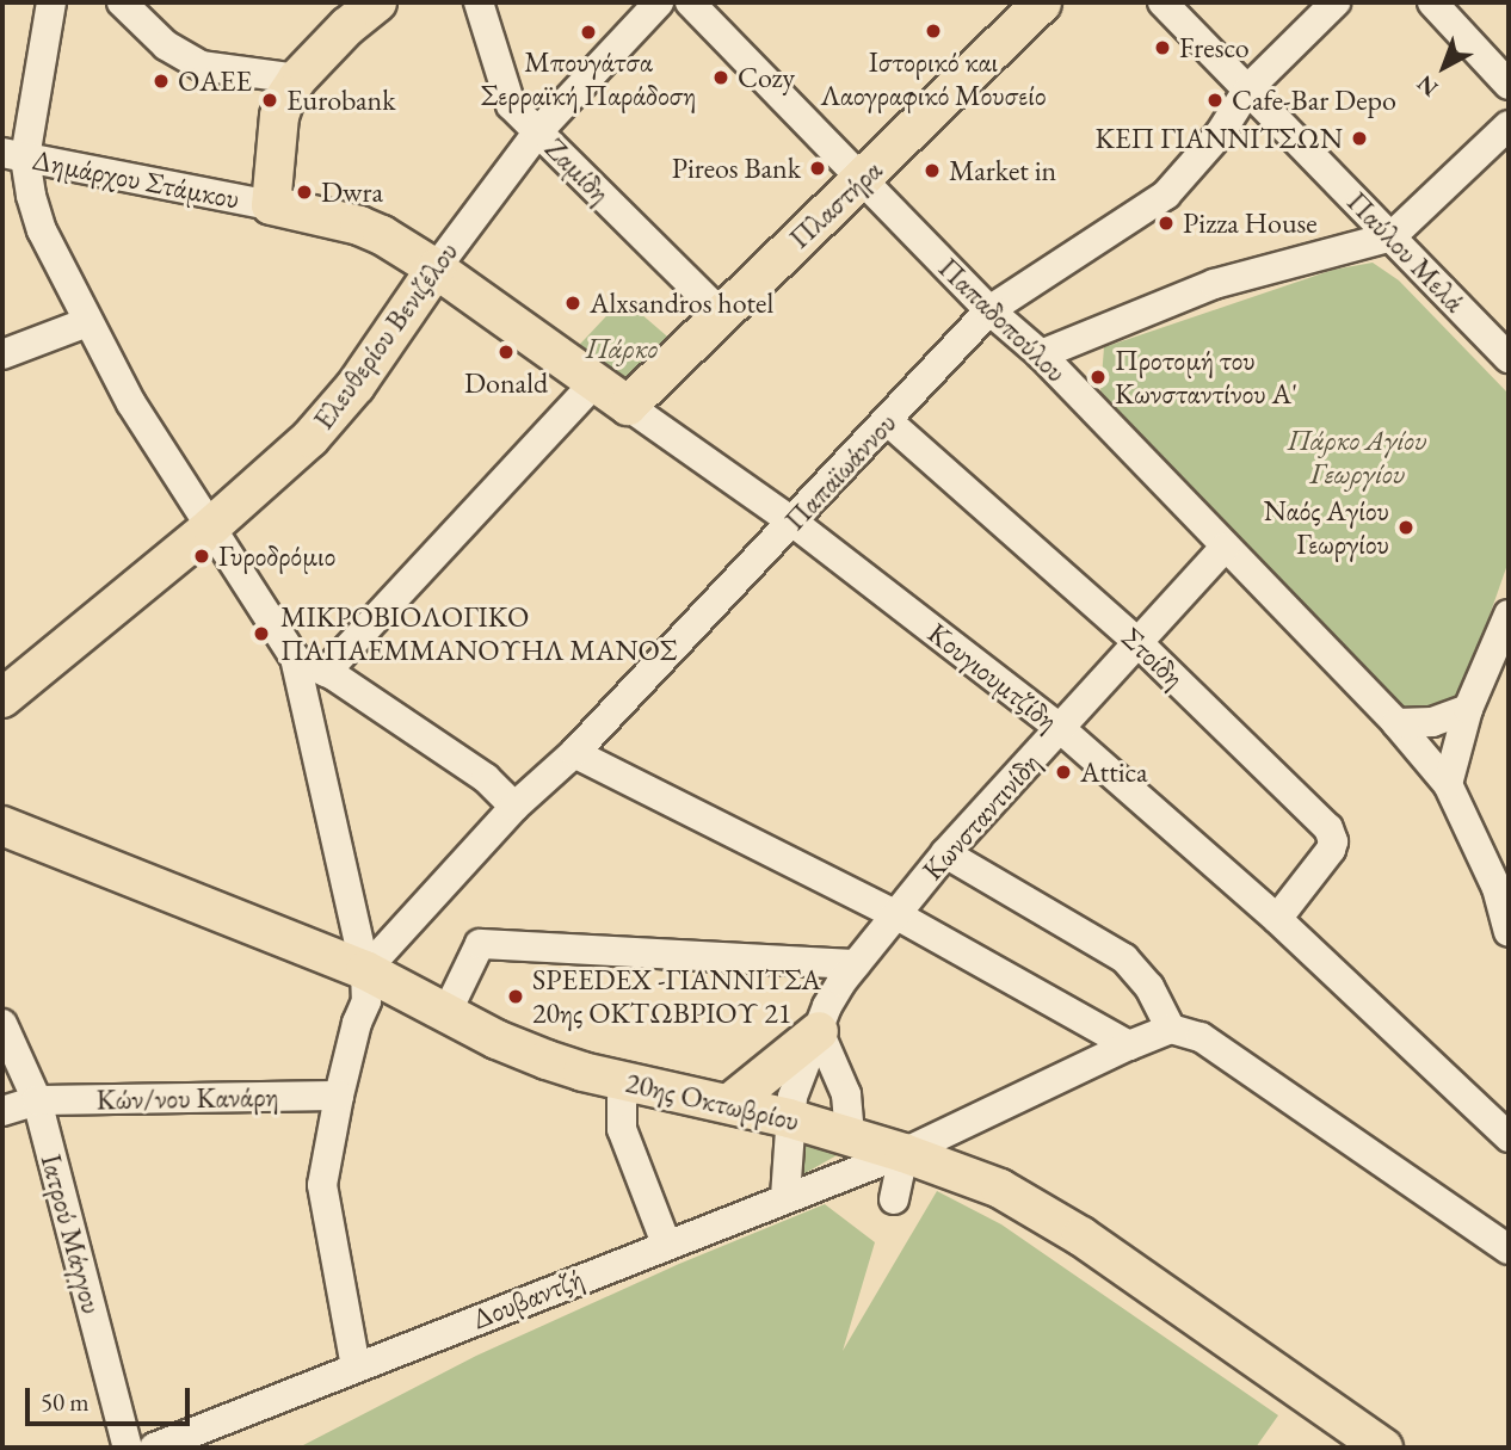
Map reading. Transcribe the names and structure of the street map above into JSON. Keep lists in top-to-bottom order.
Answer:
{
  "streets": {
    "main road": [
      "Πλαστήρα",
      "Ελευθερίου Βενιζέλου",
      "Κουγιουμτζίδη",
      "20ης Οκτωβρίου"
    ],
    "street": [
      "Ζαμίδη",
      "Δημάρχου Στάμκου",
      "Παύλου Μελά",
      "Παπαδοπούλου",
      "Παπαϊωάννου",
      "Στοίδη",
      "Κωνσταντινίδη",
      "Κών/νου Κανάρη",
      "Ιατρού Μάγγου",
      "Δουβαντζή"
    ]
  },
  "crossings": [
    ["Ζαμίδη", "Πλαστήρα"],
    ["Ζαμίδη", "Ελευθερίου Βενιζέλου"],
    ["Δημάρχου Στάμκου", "Κουγιουμτζίδη"],
    ["Πλαστήρα", "Παπαδοπούλου"],
    ["Πλαστήρα", "Κουγιουμτζίδη"],
    ["Παύλου Μελά", "Παπαϊωάννου"],
    ["Παπαδοπούλου", "Παπαϊωάννου"],
    ["Παπαδοπούλου", "Κωνσταντινίδη"],
    ["Ελευθερίου Βενιζέλου", "Κουγιουμτζίδη"],
    ["Παπαϊωάννου", "Στοίδη"],
    ["Παπαϊωάννου", "Κουγιουμτζίδη"],
    ["Παπαϊωάννου", "20ης Οκτωβρίου"],
    ["Στοίδη", "Κουγιουμτζίδη"],
    ["Στοίδη", "Κωνσταντινίδη"],
    ["Κουγιουμτζίδη", "Κωνσταντινίδη"],
    ["Κωνσταντινίδη", "20ης Οκτωβρίου"],
    ["Κωνσταντινίδη", "Δουβαντζή"],
    ["Κών/νου Κανάρη", "Ιατρού Μάγγου"],
    ["20ης Οκτωβρίου", "Δουβαντζή"]
  ],
  "parks": ["Πάρκο", "Πάρκο Αγίου Γεωργίου"],
  "places": [
    "Ιστορικό και Λαογραφικό Μουσείο",
    "Μπουγάτσα Σερραϊκή Παράδοση",
    "Fresco",
    "Cozy",
    "ΟΑΕΕ",
    "Eurobank",
    "Cafe-Bar Depo",
    "ΚΕΠ ΓΙΑΝΝΙΤΣΩΝ",
    "Pireos Bank",
    "Market in",
    "Dwra",
    "Pizza House",
    "Alxsandros hotel",
    "Donald",
    "Προτομή του Κωνσταντίνου Α'",
    "Ναός Αγίου Γεωργίου",
    "Γυροδρόμιο",
    "ΜΙΚΡΟΒΙΟΛΟΓΙΚΟ ΠΑΠΑΕΜΜΑΝΟΥΗΛ ΜΑΝΟΣ",
    "Attica",
    "SPEEDEX -ΓΙΑΝΝΙΤΣΑ 20ης ΟΚΤΩΒΡΙΟΥ 21"
  ],
  "scale_bar": "50 m",
  "north": "bottom left"
}
